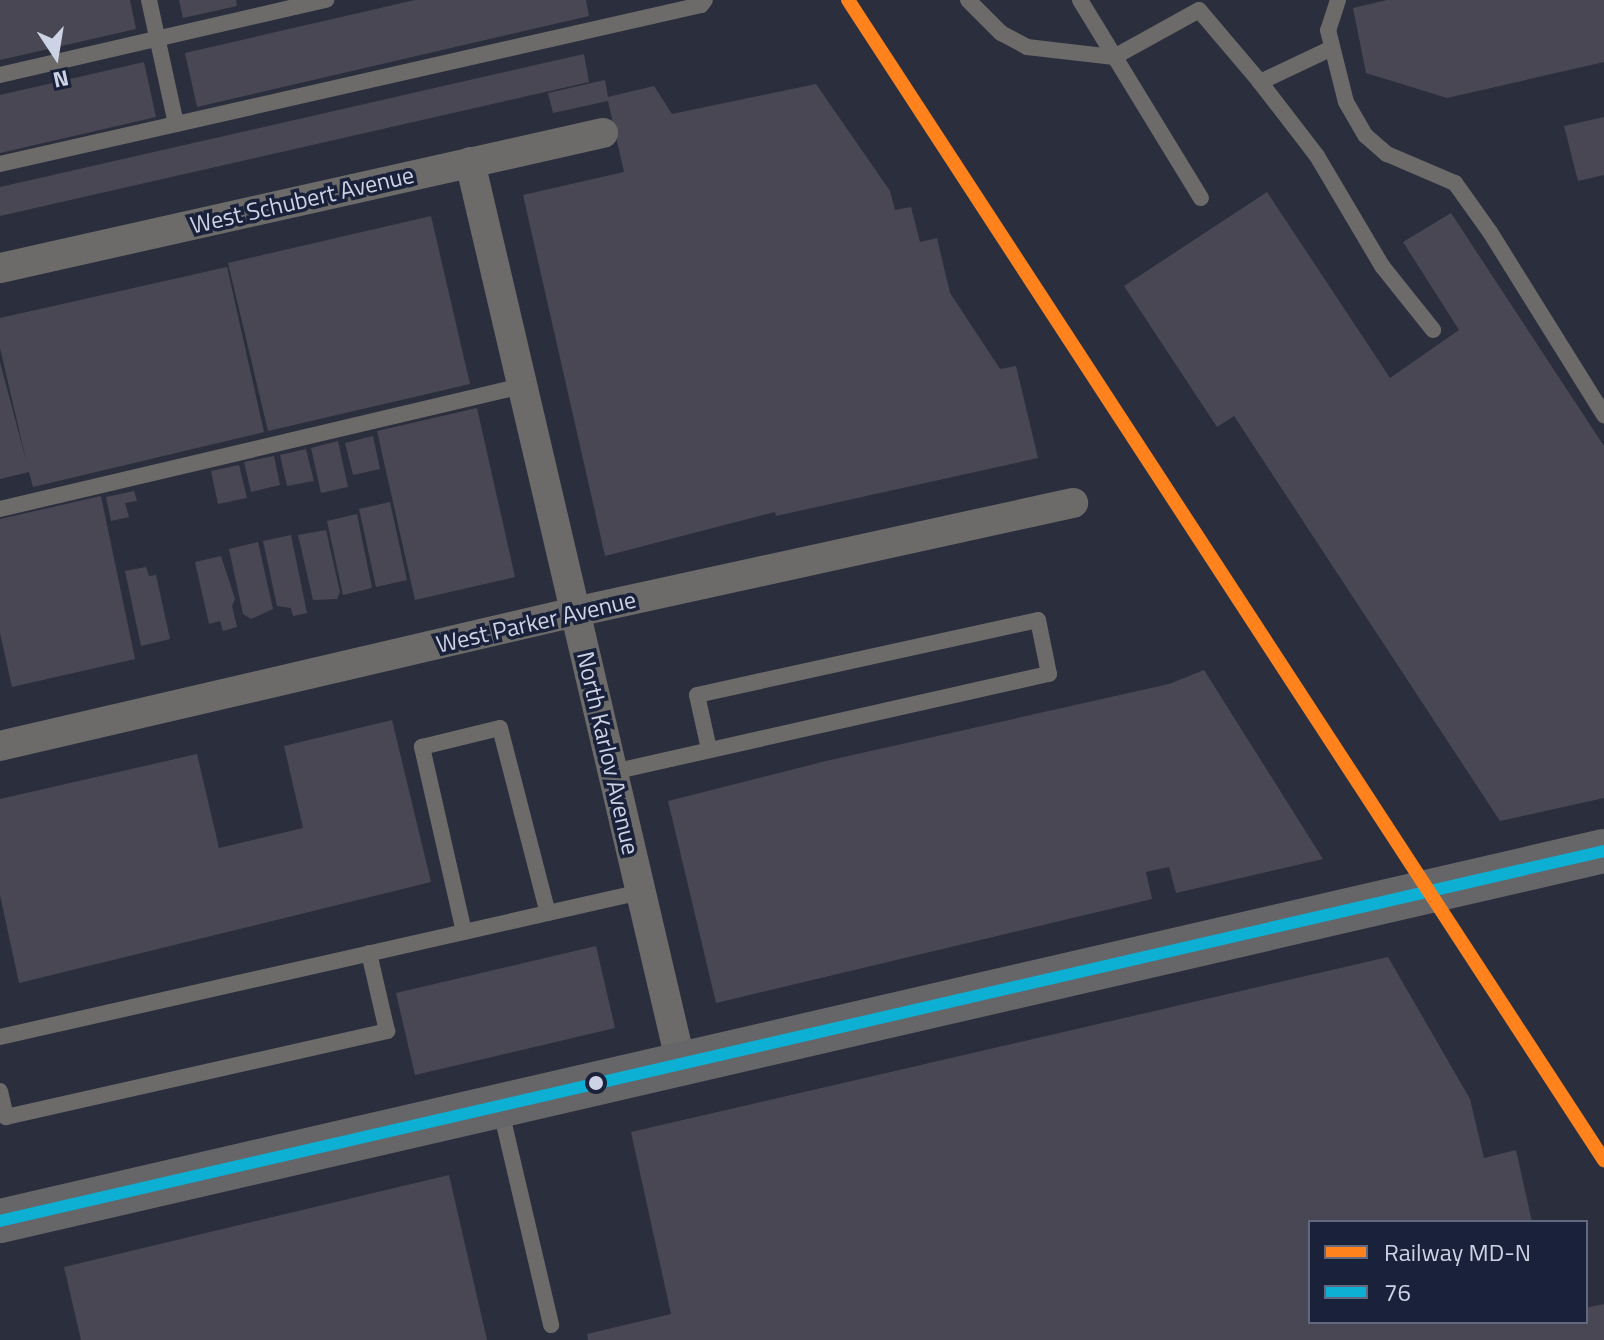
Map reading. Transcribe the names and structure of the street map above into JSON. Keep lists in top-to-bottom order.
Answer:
{
  "streets": {
    "street": ["West Schubert Avenue", "West Parker Avenue", "North Karlov Avenue"]
  },
  "crossings": [
    ["West Schubert Avenue", "North Karlov Avenue"],
    ["West Parker Avenue", "North Karlov Avenue"]
  ],
  "lines": ["rail line MD-N", "transit line 76"],
  "legend": ["Railway MD-N", "76"],
  "north": "bottom"
}
